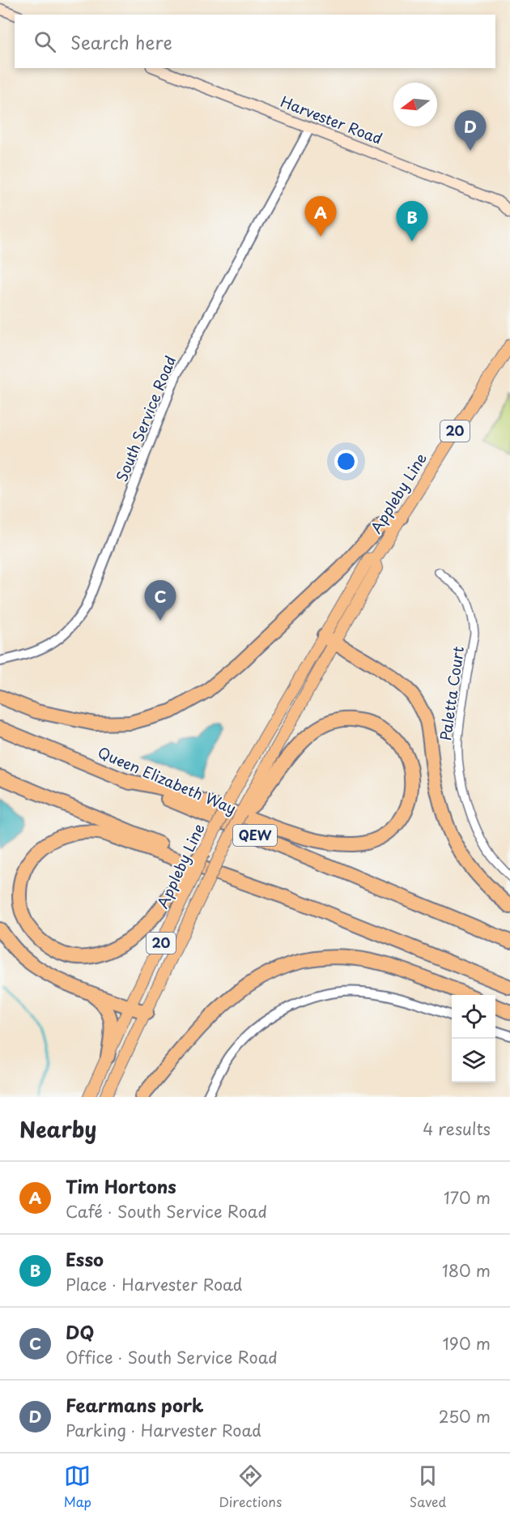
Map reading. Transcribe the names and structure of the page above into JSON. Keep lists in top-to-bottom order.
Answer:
{
  "streets": {
    "highway": ["Queen Elizabeth Way", "QEW"],
    "main road": ["Harvester Road", "20", "Appleby Line"],
    "street": ["South Service Road", "Paletta Court"]
  },
  "crossings": [
    ["Harvester Road", "South Service Road"]
  ],
  "north": "left",
  "page": {
    "search": "Search here",
    "pins": [
      "D",
      "A",
      "B",
      "C"
    ],
    "heading": ["Nearby", "4 results"],
    "list": [
      {
        "mark": "A",
        "name": "Tim Hortons",
        "note": "Café · South Service Road",
        "value": "170 m"
      },
      {
        "mark": "B",
        "name": "Esso",
        "note": "Place · Harvester Road",
        "value": "180 m"
      },
      {
        "mark": "C",
        "name": "DQ",
        "note": "Office · South Service Road",
        "value": "190 m"
      },
      {
        "mark": "D",
        "name": "Fearmans pork",
        "note": "Parking · Harvester Road",
        "value": "250 m"
      }
    ],
    "nav": ["Map", "Directions", "Saved"]
  }
}
